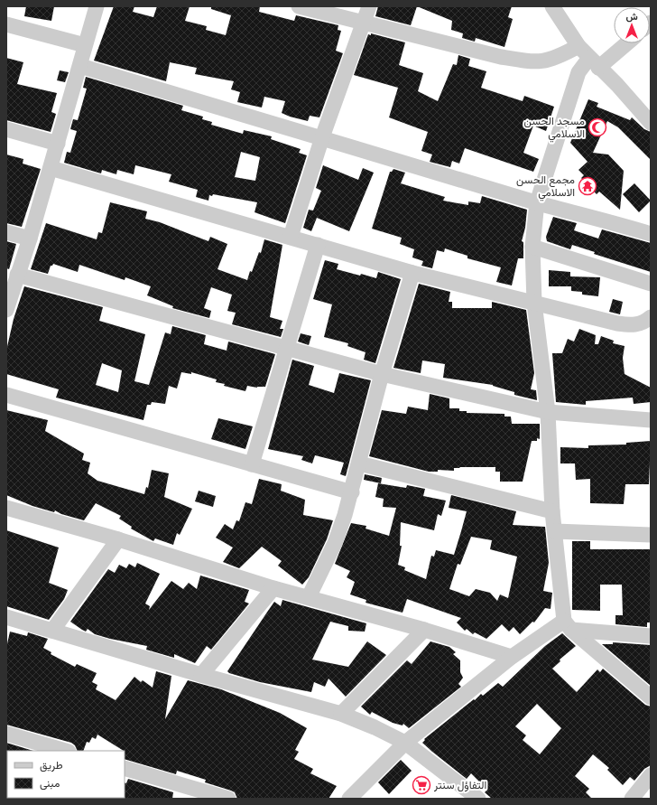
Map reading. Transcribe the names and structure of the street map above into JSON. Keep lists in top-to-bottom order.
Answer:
{
  "places": {
    "mosque": ["مسجد الحسن الاسلامي"],
    "temple": ["مجمع الحسن الاسلامي"],
    "supermarket": ["التفاؤل سنتر"]
  },
  "legend": ["طريق", "مبنى"],
  "north": "top"
}
